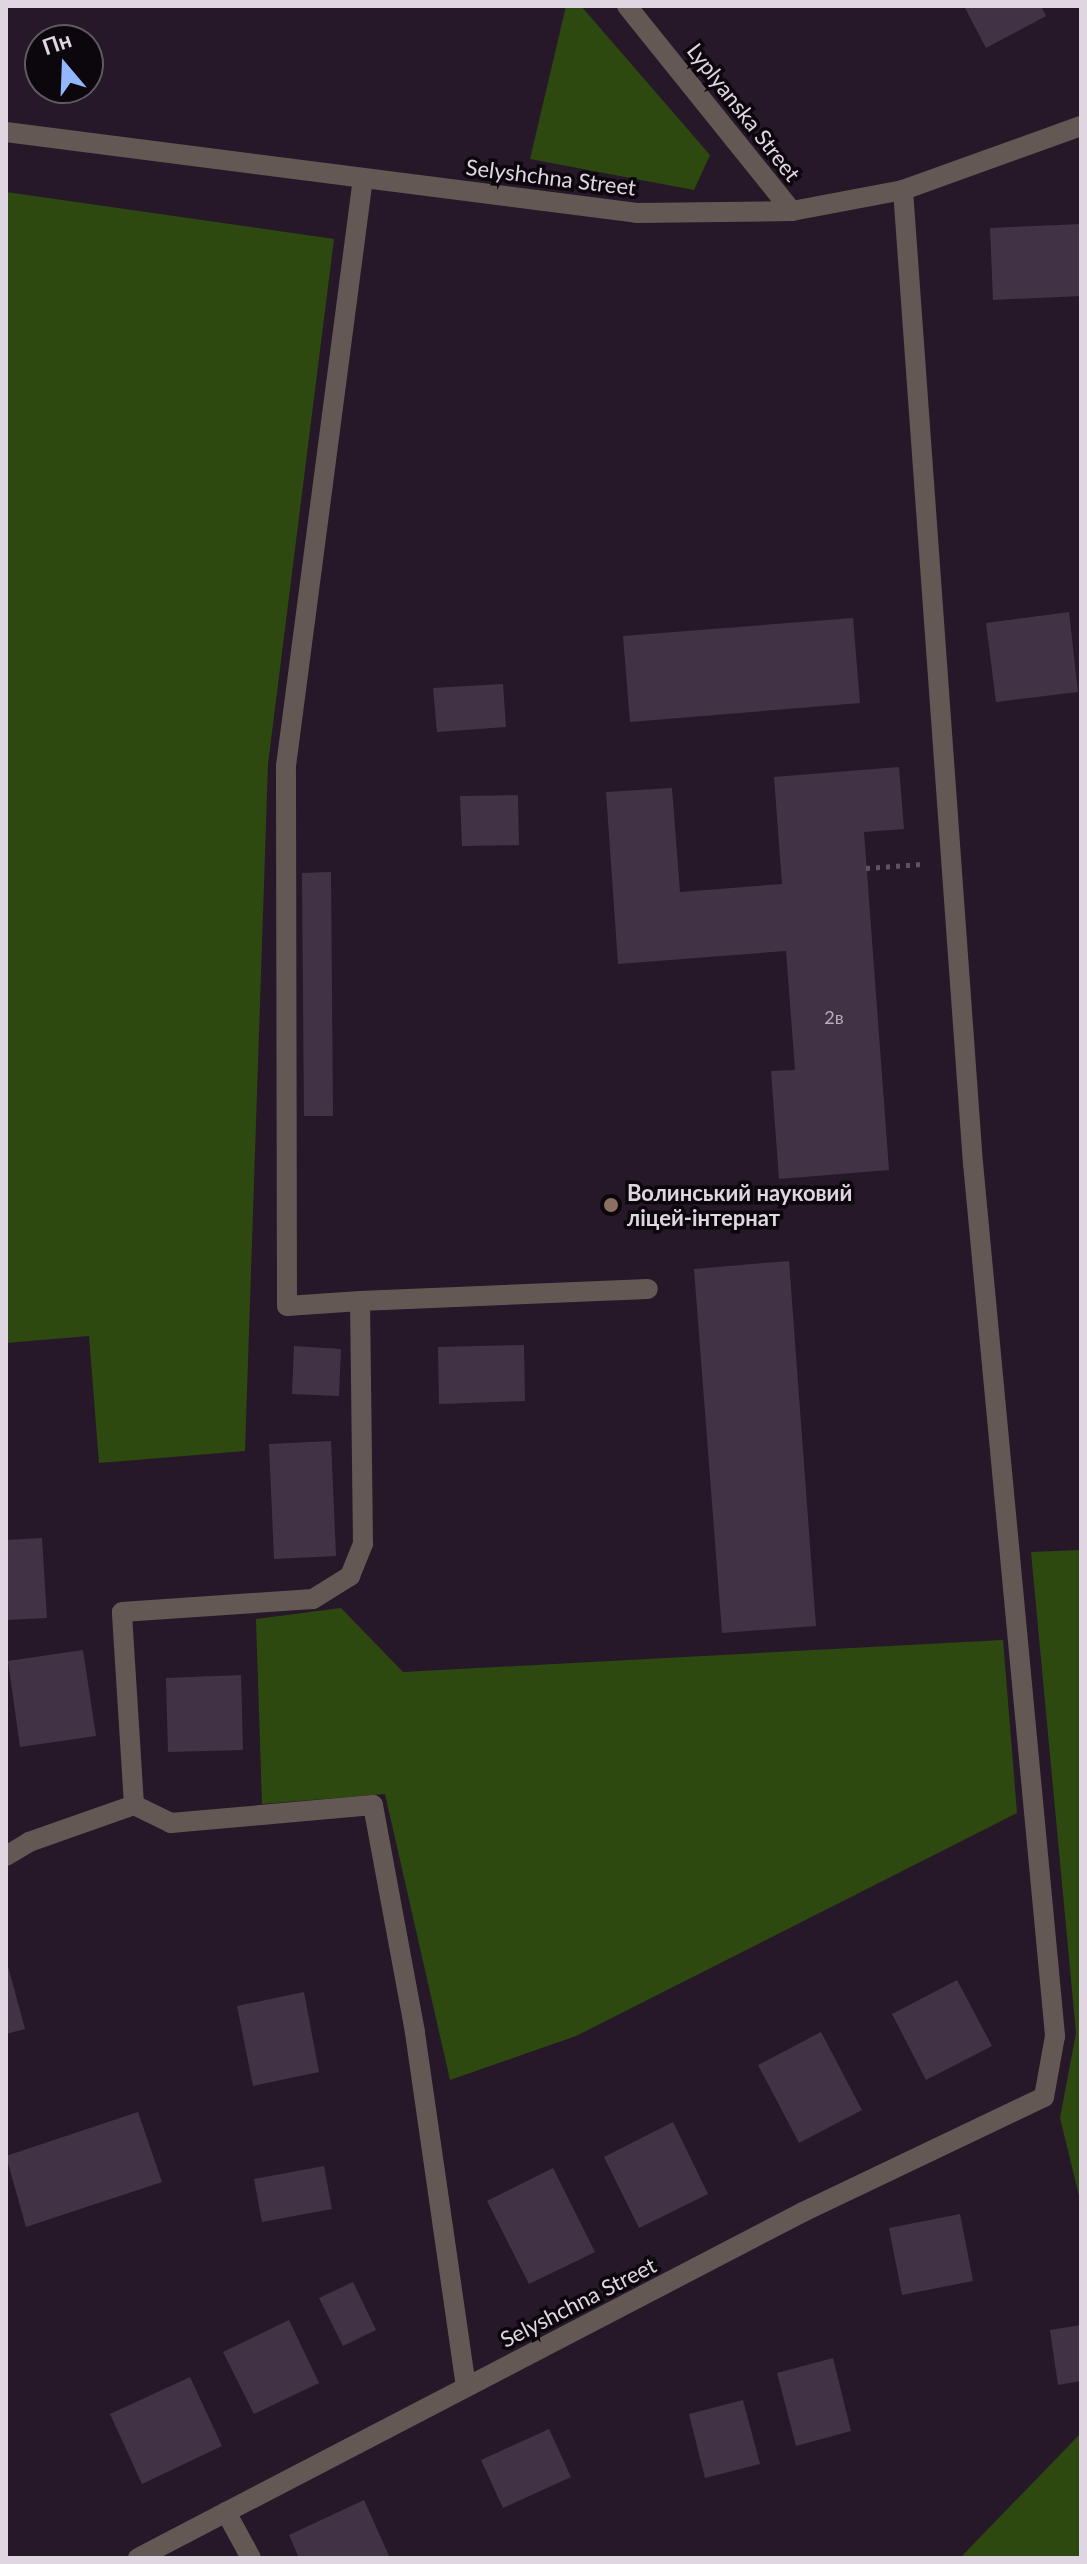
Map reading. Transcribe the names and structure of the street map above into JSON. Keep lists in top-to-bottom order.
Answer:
{
  "streets": {
    "street": ["Lyplyanska Street", "Selyshchna Street"]
  },
  "crossings": [
    ["Lyplyanska Street", "Selyshchna Street"]
  ],
  "places": ["Волинський науковий ліцей-інтернат"],
  "house_numbers": ["2в"],
  "north": "top"
}
